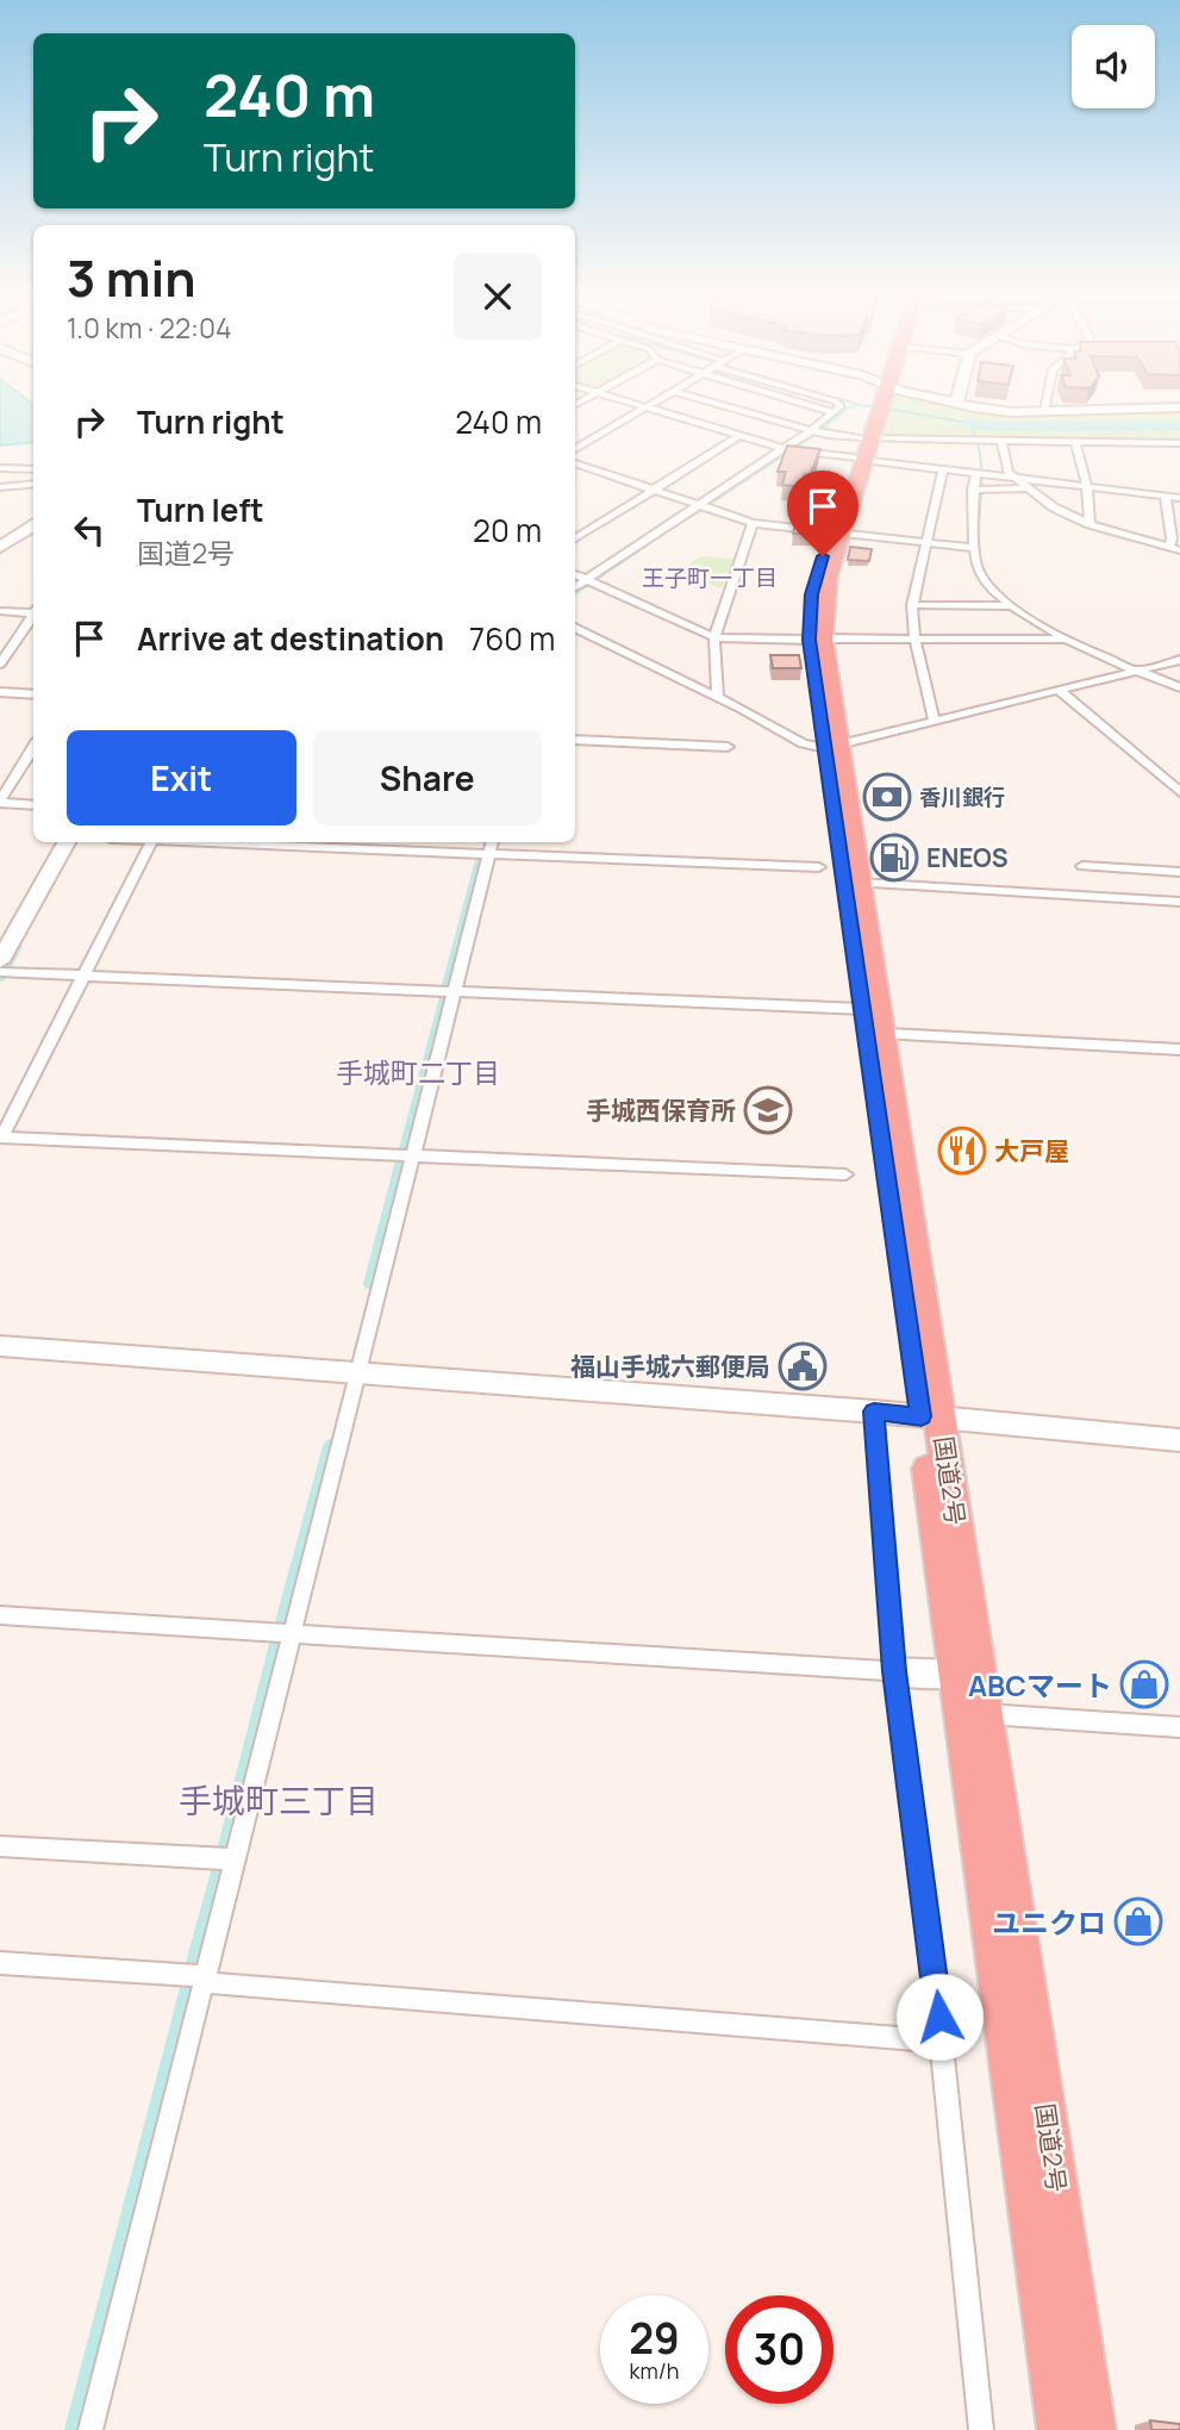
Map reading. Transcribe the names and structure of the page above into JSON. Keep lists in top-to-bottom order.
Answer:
{
  "streets": {
    "highway": ["国道2号"]
  },
  "districts": ["王子町一丁目", "手城町二丁目", "手城町三丁目"],
  "places": {
    "bank": ["香川銀行"],
    "fuel station": ["ENEOS"],
    "school or university": ["手城西保育所"],
    "restaurant": ["大戸屋"],
    "public building": ["福山手城六郵便局"],
    "shop": ["ABCマート", "ユニクロ"]
  },
  "page": {
    "turn": ["240 m", "Turn right"],
    "heading": ["3 min", "1.0 km · 22:04"],
    "list": [
      {
        "name": "Turn right",
        "value": "240 m"
      },
      {
        "name": "Turn left",
        "note": "国道2号",
        "value": "20 m"
      },
      {
        "name": "Arrive at destination",
        "value": "760 m"
      }
    ],
    "buttons": ["Exit", "Share"],
    "speed": "29 km/h",
    "limit": "30"
  }
}
